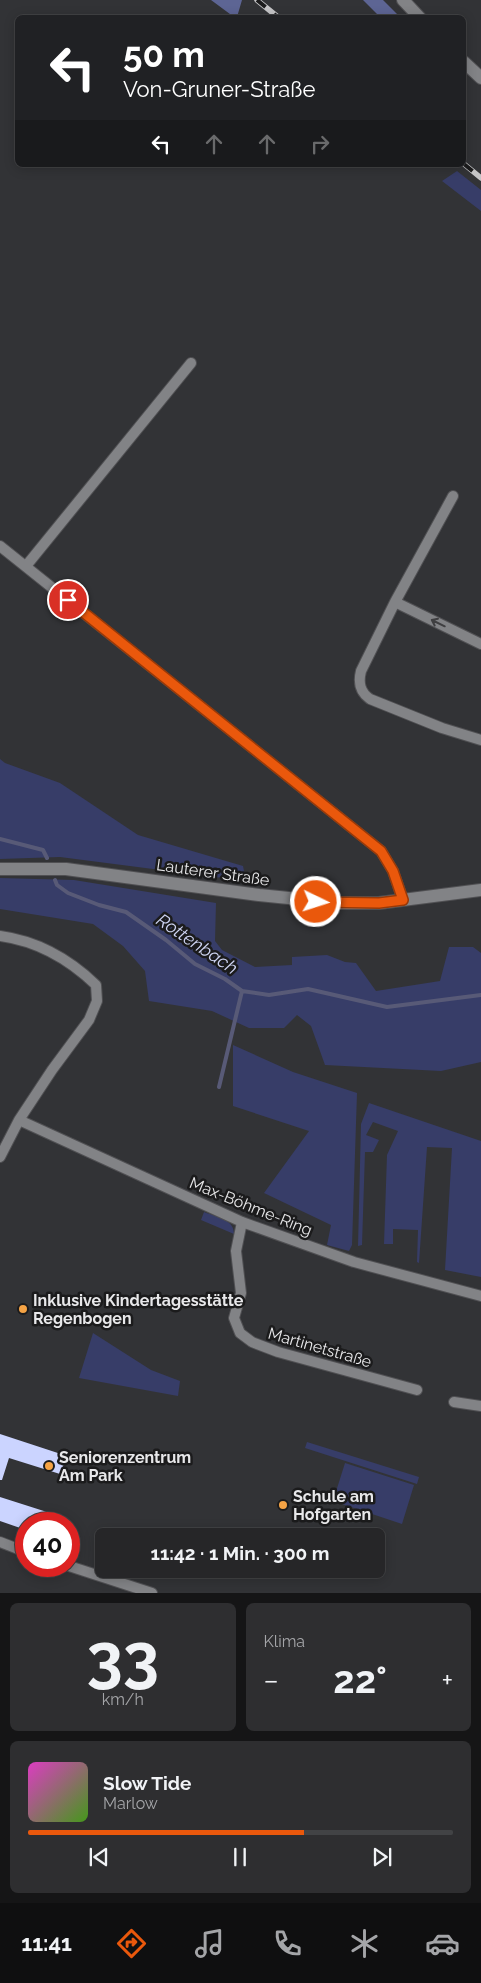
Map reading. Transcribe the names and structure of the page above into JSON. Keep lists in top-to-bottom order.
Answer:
{
  "streets": {
    "street": ["Lauterer Straße", "Max-Böhme-Ring", "Martinetstraße"]
  },
  "crossings": [
    ["Max-Böhme-Ring", "Martinetstraße"]
  ],
  "water": ["Rottenbach"],
  "places": ["Inklusive Kindertagesstätte Regenbogen", "Seniorenzentrum Am Park", "Schule am Hofgarten"],
  "page": {
    "turn": ["50 m", "Von-Gruner-Straße"],
    "limit": "40",
    "trip": "11:42 · 1 Min. · 300 m",
    "tile": [
      ["33", "km/h"],
      "Klima"
    ],
    "heat": ["−", "22°", "+"],
    "song": ["Slow Tide", "Marlow"],
    "tabs": "11:41"
  }
}
